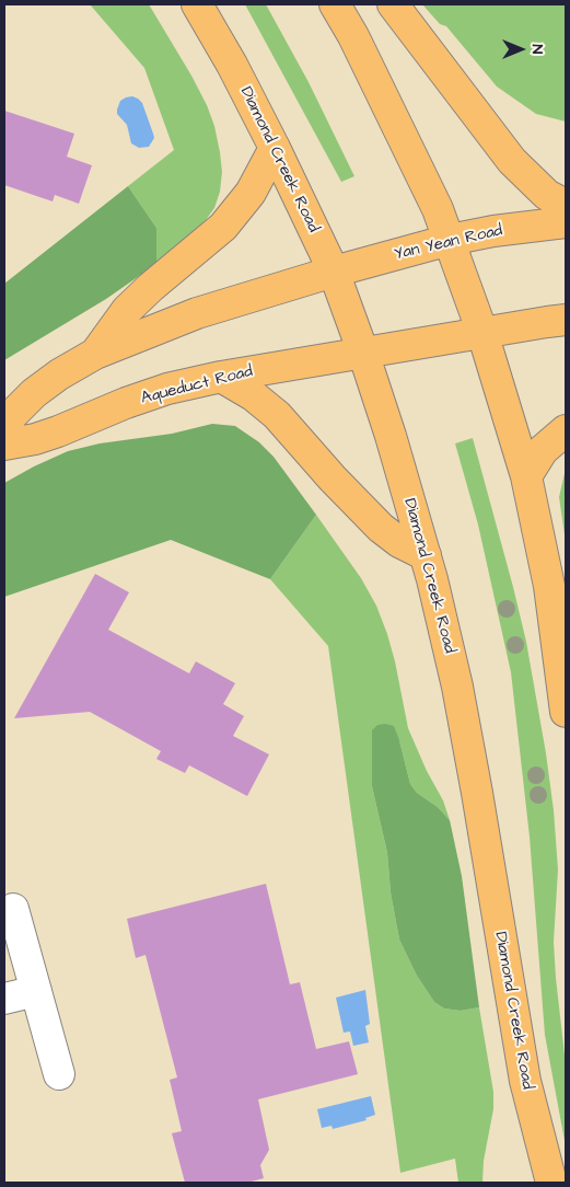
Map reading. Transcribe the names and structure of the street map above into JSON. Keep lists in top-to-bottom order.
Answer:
{
  "streets": {
    "main road": ["Diamond Creek Road", "Yan Yean Road", "Aqueduct Road"]
  },
  "crossings": [
    ["Diamond Creek Road", "Yan Yean Road"],
    ["Diamond Creek Road", "Aqueduct Road"]
  ],
  "north": "right"
}
